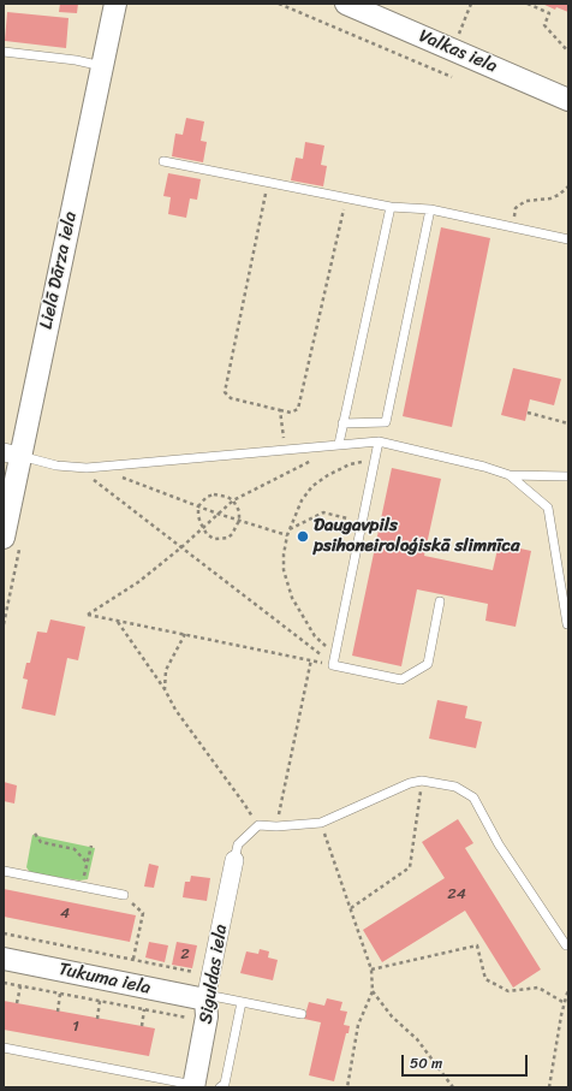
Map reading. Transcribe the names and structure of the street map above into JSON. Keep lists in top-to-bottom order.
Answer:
{
  "streets": {
    "street": [
      "Valkas iela",
      "Lielā Dārza iela",
      "Siguldas iela",
      "Tukuma iela"
    ]
  },
  "crossings": [
    ["Siguldas iela", "Tukuma iela"]
  ],
  "places": ["Daugavpils psihoneiroloģiskā slimnīca"],
  "house_numbers": [
    "24",
    "4",
    "2",
    "1"
  ],
  "scale_bar": "50 m"
}
